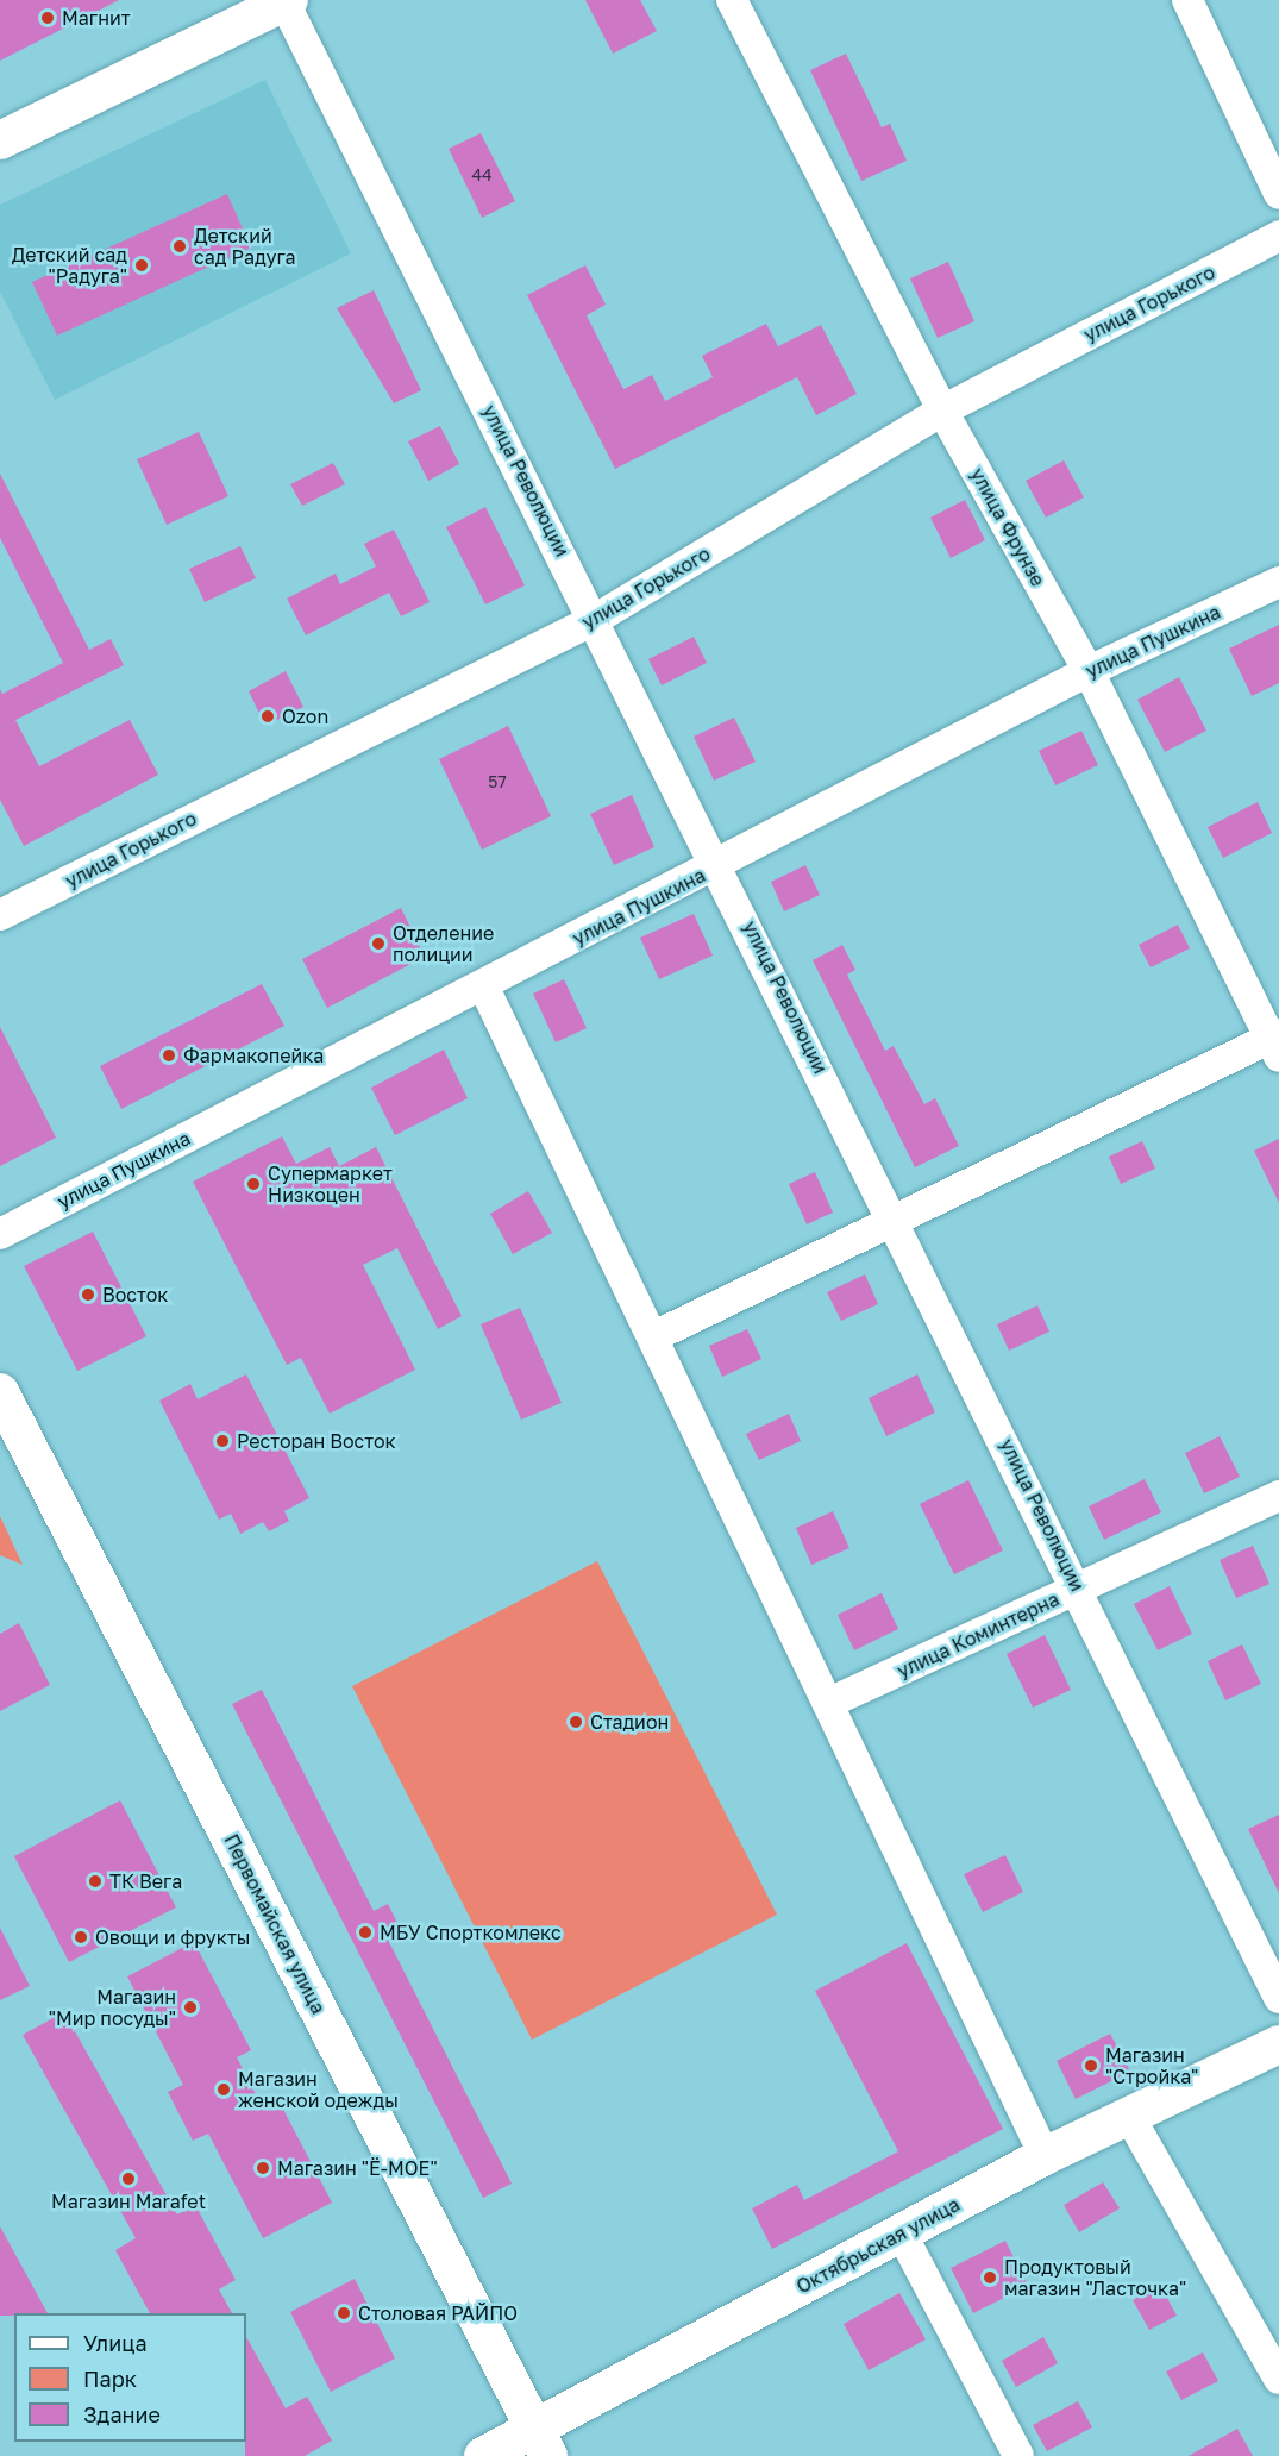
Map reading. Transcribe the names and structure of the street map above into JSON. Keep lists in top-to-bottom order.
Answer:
{
  "streets": {
    "street": [
      "улица Горького",
      "улица Революции",
      "улица Фрунзе",
      "улица Пушкина",
      "улица Коминтерна",
      "Первомайская улица",
      "Октябрьская улица"
    ]
  },
  "crossings": [
    ["улица Горького", "улица Революции"],
    ["улица Горького", "улица Фрунзе"],
    ["улица Революции", "улица Пушкина"],
    ["улица Революции", "улица Коминтерна"],
    ["улица Фрунзе", "улица Пушкина"],
    ["Первомайская улица", "Октябрьская улица"]
  ],
  "places": [
    "Магнит",
    "Детский сад Радуга",
    "Детский сад \"Радуга\"",
    "Ozon",
    "Отделение полиции",
    "Фармакопейка",
    "Супермаркет Низкоцен",
    "Восток",
    "Ресторан Восток",
    "Стадион",
    "ТК Вега",
    "МБУ Спорткомлекс",
    "Овощи и фрукты",
    "Магазин \"Мир посуды\"",
    "Магазин \"Стройка\"",
    "Магазин женской одежды",
    "Магазин \"Ё-МОЕ\"",
    "Магазин Marafet",
    "Продуктовый магазин \"Ласточка\"",
    "Столовая РАЙПО"
  ],
  "house_numbers": ["44", "57"],
  "legend": ["Улица", "Парк", "Здание"]
}
